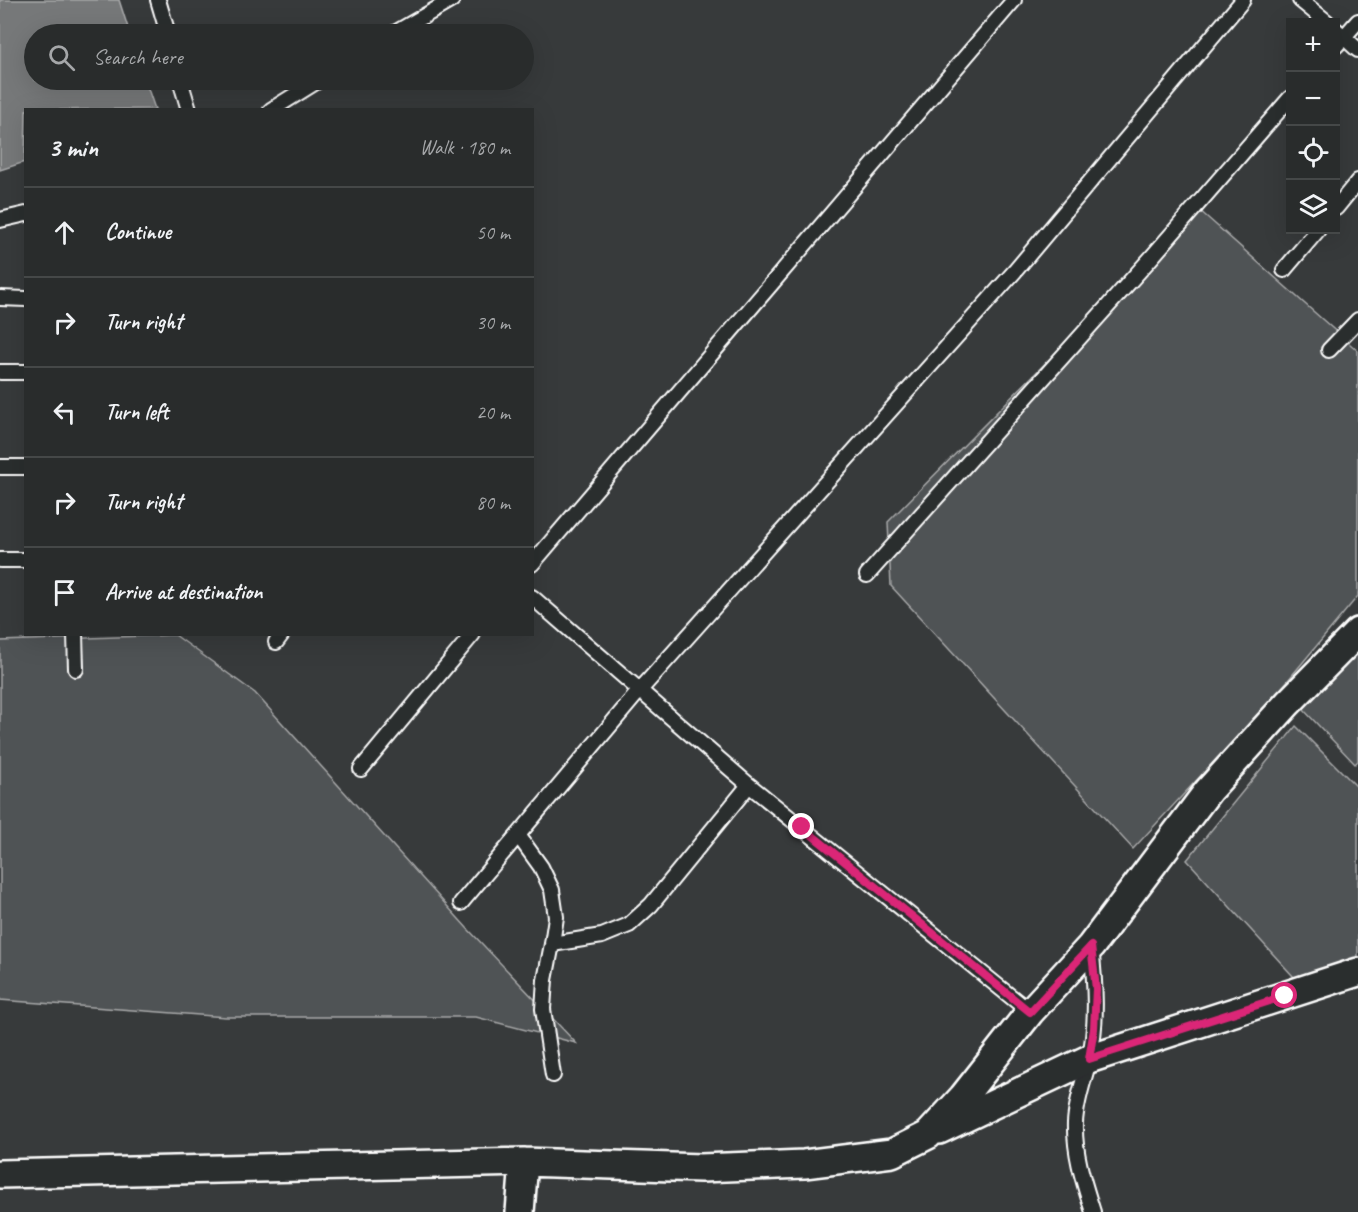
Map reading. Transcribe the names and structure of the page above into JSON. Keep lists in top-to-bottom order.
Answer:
{
  "page": {
    "map_buttons": ["+", "−"],
    "search": "Search here",
    "heading": ["3 min", "Walk · 180 m"],
    "list": [
      ["Continue", "50 m"],
      ["Turn right", "30 m"],
      ["Turn left", "20 m"],
      ["Turn right", "80 m"],
      "Arrive at destination"
    ]
  }
}
